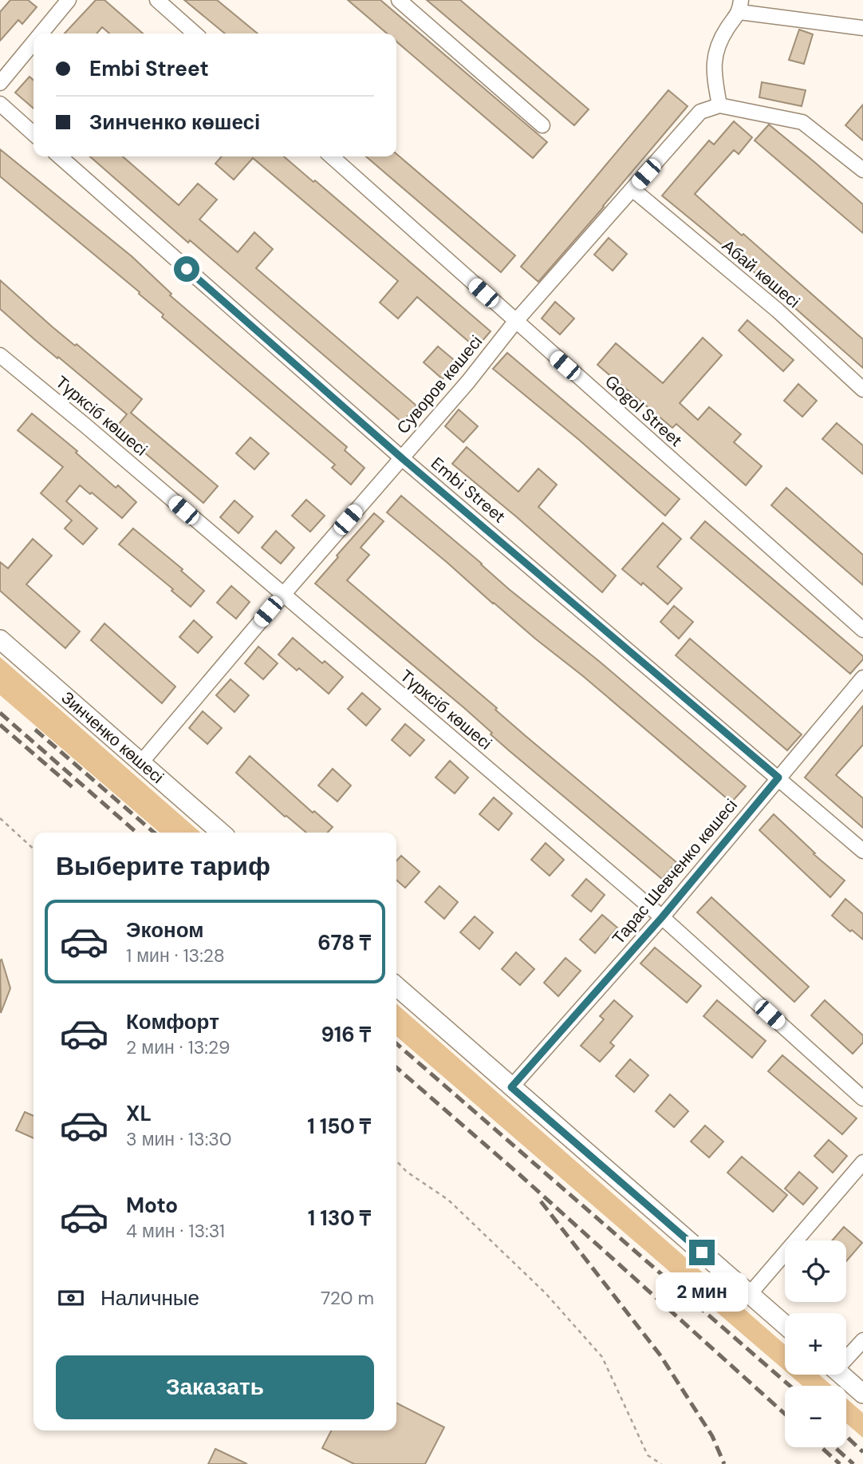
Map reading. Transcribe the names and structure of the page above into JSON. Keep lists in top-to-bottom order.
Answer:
{
  "streets": {
    "main road": ["Зинченко көшесі"],
    "street": [
      "Абай көшесі",
      "Суворов көшесі",
      "Gogol Street",
      "Түрксіб көшесі",
      "Embi Street",
      "Тарас Шевченко көшесі"
    ]
  },
  "crossings": [
    ["Абай көшесі", "Суворов көшесі"],
    ["Суворов көшесі", "Gogol Street"],
    ["Суворов көшесі", "Түрксіб көшесі"],
    ["Суворов көшесі", "Embi Street"],
    ["Суворов көшесі", "Зинченко көшесі"],
    ["Түрксіб көшесі", "Тарас Шевченко көшесі"],
    ["Embi Street", "Тарас Шевченко көшесі"]
  ],
  "page": {
    "banner": ["Embi Street", "Зинченко көшесі"],
    "heading": "Выберите тариф",
    "list": [
      {
        "name": "Эконом",
        "note": "1 мин · 13:28",
        "value": "678 ₸"
      },
      {
        "name": "Комфорт",
        "note": "2 мин · 13:29",
        "value": "916 ₸"
      },
      {
        "name": "XL",
        "note": "3 мин · 13:30",
        "value": "1 150 ₸"
      },
      {
        "name": "Moto",
        "note": "4 мин · 13:31",
        "value": "1 130 ₸"
      }
    ],
    "map_buttons": ["+", "−"],
    "pay": ["Наличные", "720 m"],
    "bubble": "2 мин",
    "buttons": "Заказать"
  }
}
